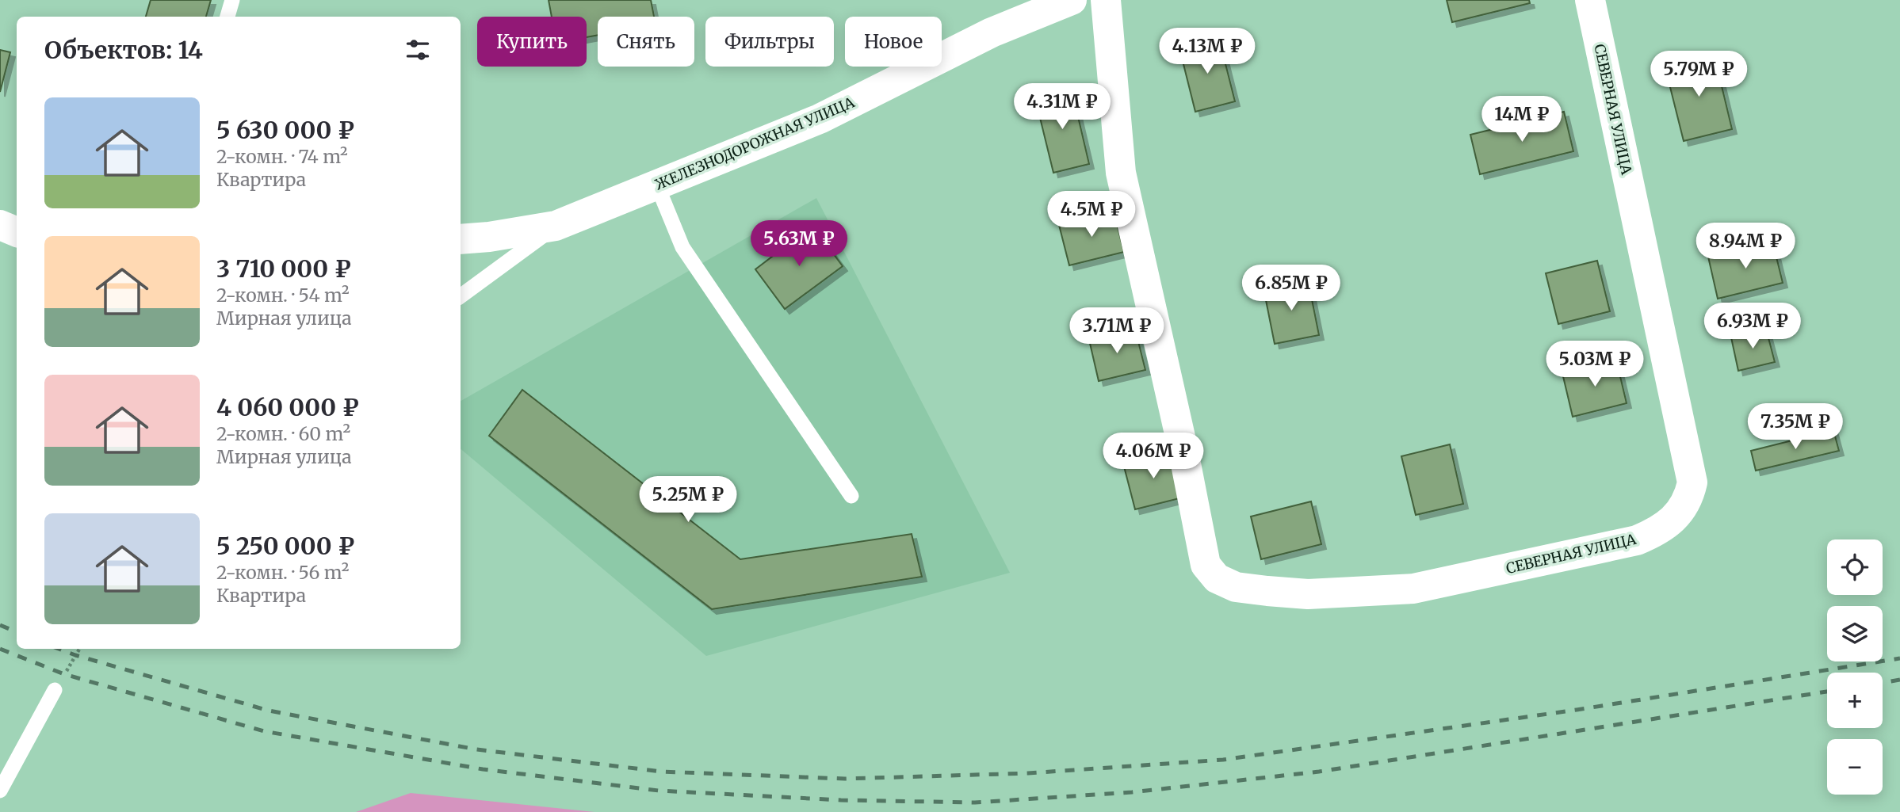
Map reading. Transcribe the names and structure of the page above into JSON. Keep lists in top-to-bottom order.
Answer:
{
  "streets": {
    "street": ["СЕВЕРНАЯ УЛИЦА", "ЖЕЛЕЗНОДОРОЖНАЯ УЛИЦА"]
  },
  "page": {
    "chip": [
      "Купить",
      "Снять",
      "Фильтры",
      "Новое"
    ],
    "heading": "Объектов: 14",
    "price": [
      "4.13M ₽",
      "5.79M ₽",
      "4.31M ₽",
      "14M ₽",
      "4.5M ₽",
      "5.63M ₽",
      "8.94M ₽",
      "6.85M ₽",
      "6.93M ₽",
      "3.71M ₽",
      "5.03M ₽",
      "7.35M ₽",
      "4.06M ₽",
      "5.25M ₽"
    ],
    "list": [
      {
        "name": "5 630 000 ₽",
        "note": "2-комн. · 74 m² · Квартира"
      },
      {
        "name": "3 710 000 ₽",
        "note": "2-комн. · 54 m² · Мирная улица"
      },
      {
        "name": "4 060 000 ₽",
        "note": "2-комн. · 60 m² · Мирная улица"
      },
      {
        "name": "5 250 000 ₽",
        "note": "2-комн. · 56 m² · Квартира"
      }
    ],
    "map_buttons": ["+", "−"]
  }
}
